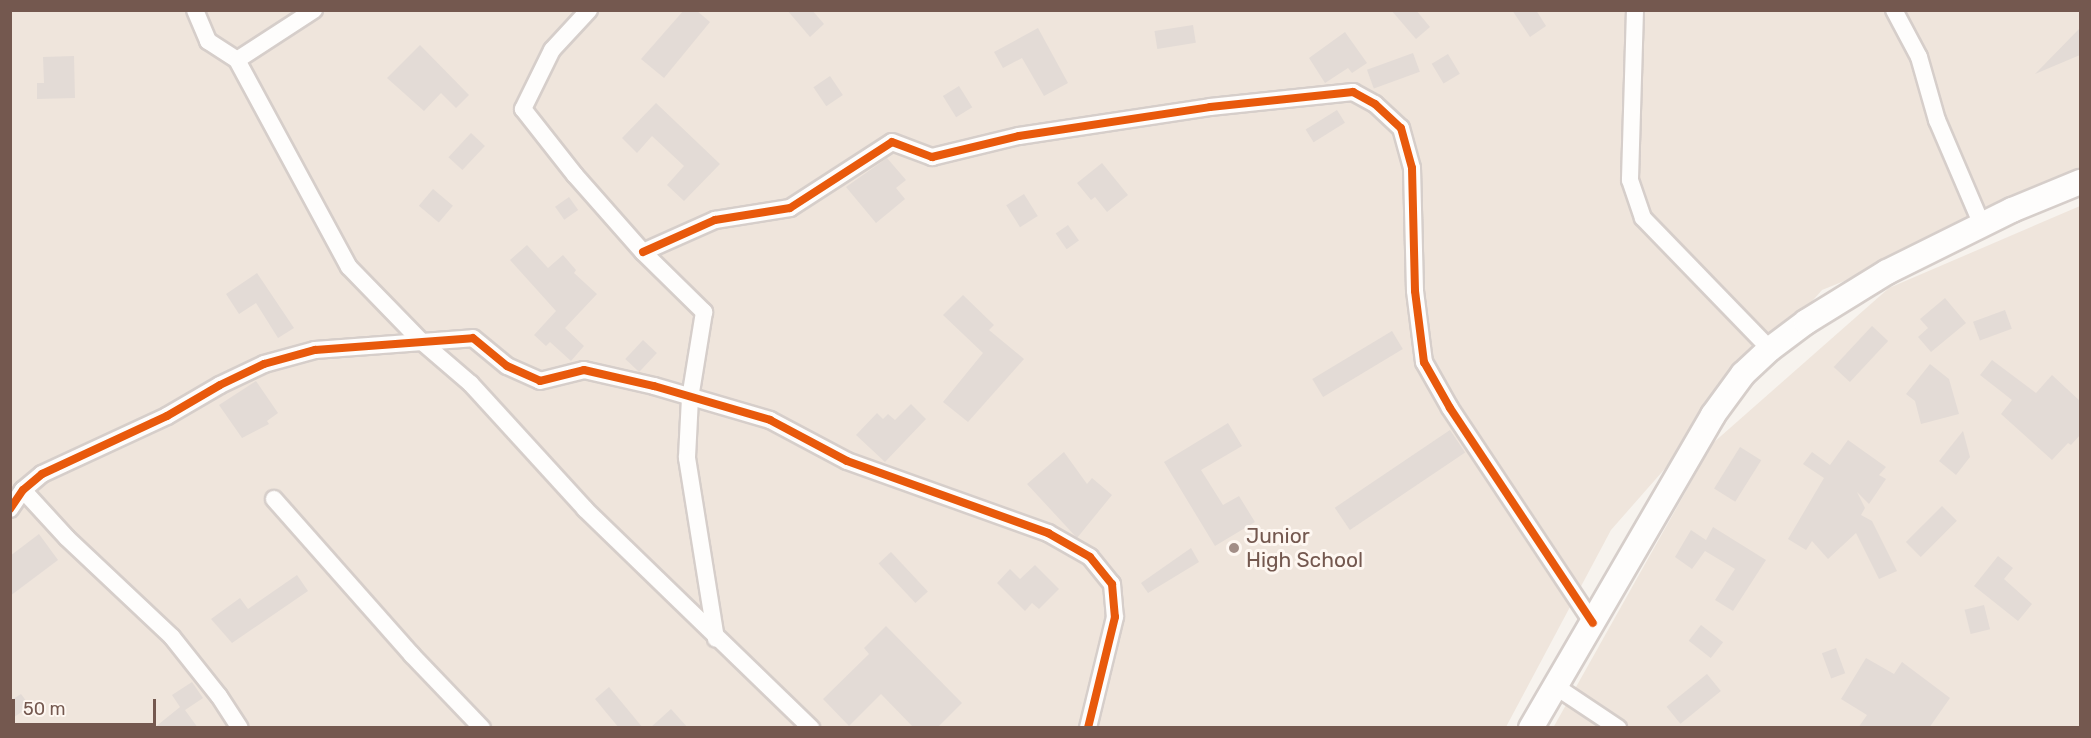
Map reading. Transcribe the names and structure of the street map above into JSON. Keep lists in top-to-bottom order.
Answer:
{
  "places": ["Junior High School"],
  "scale_bar": "50 m"
}
